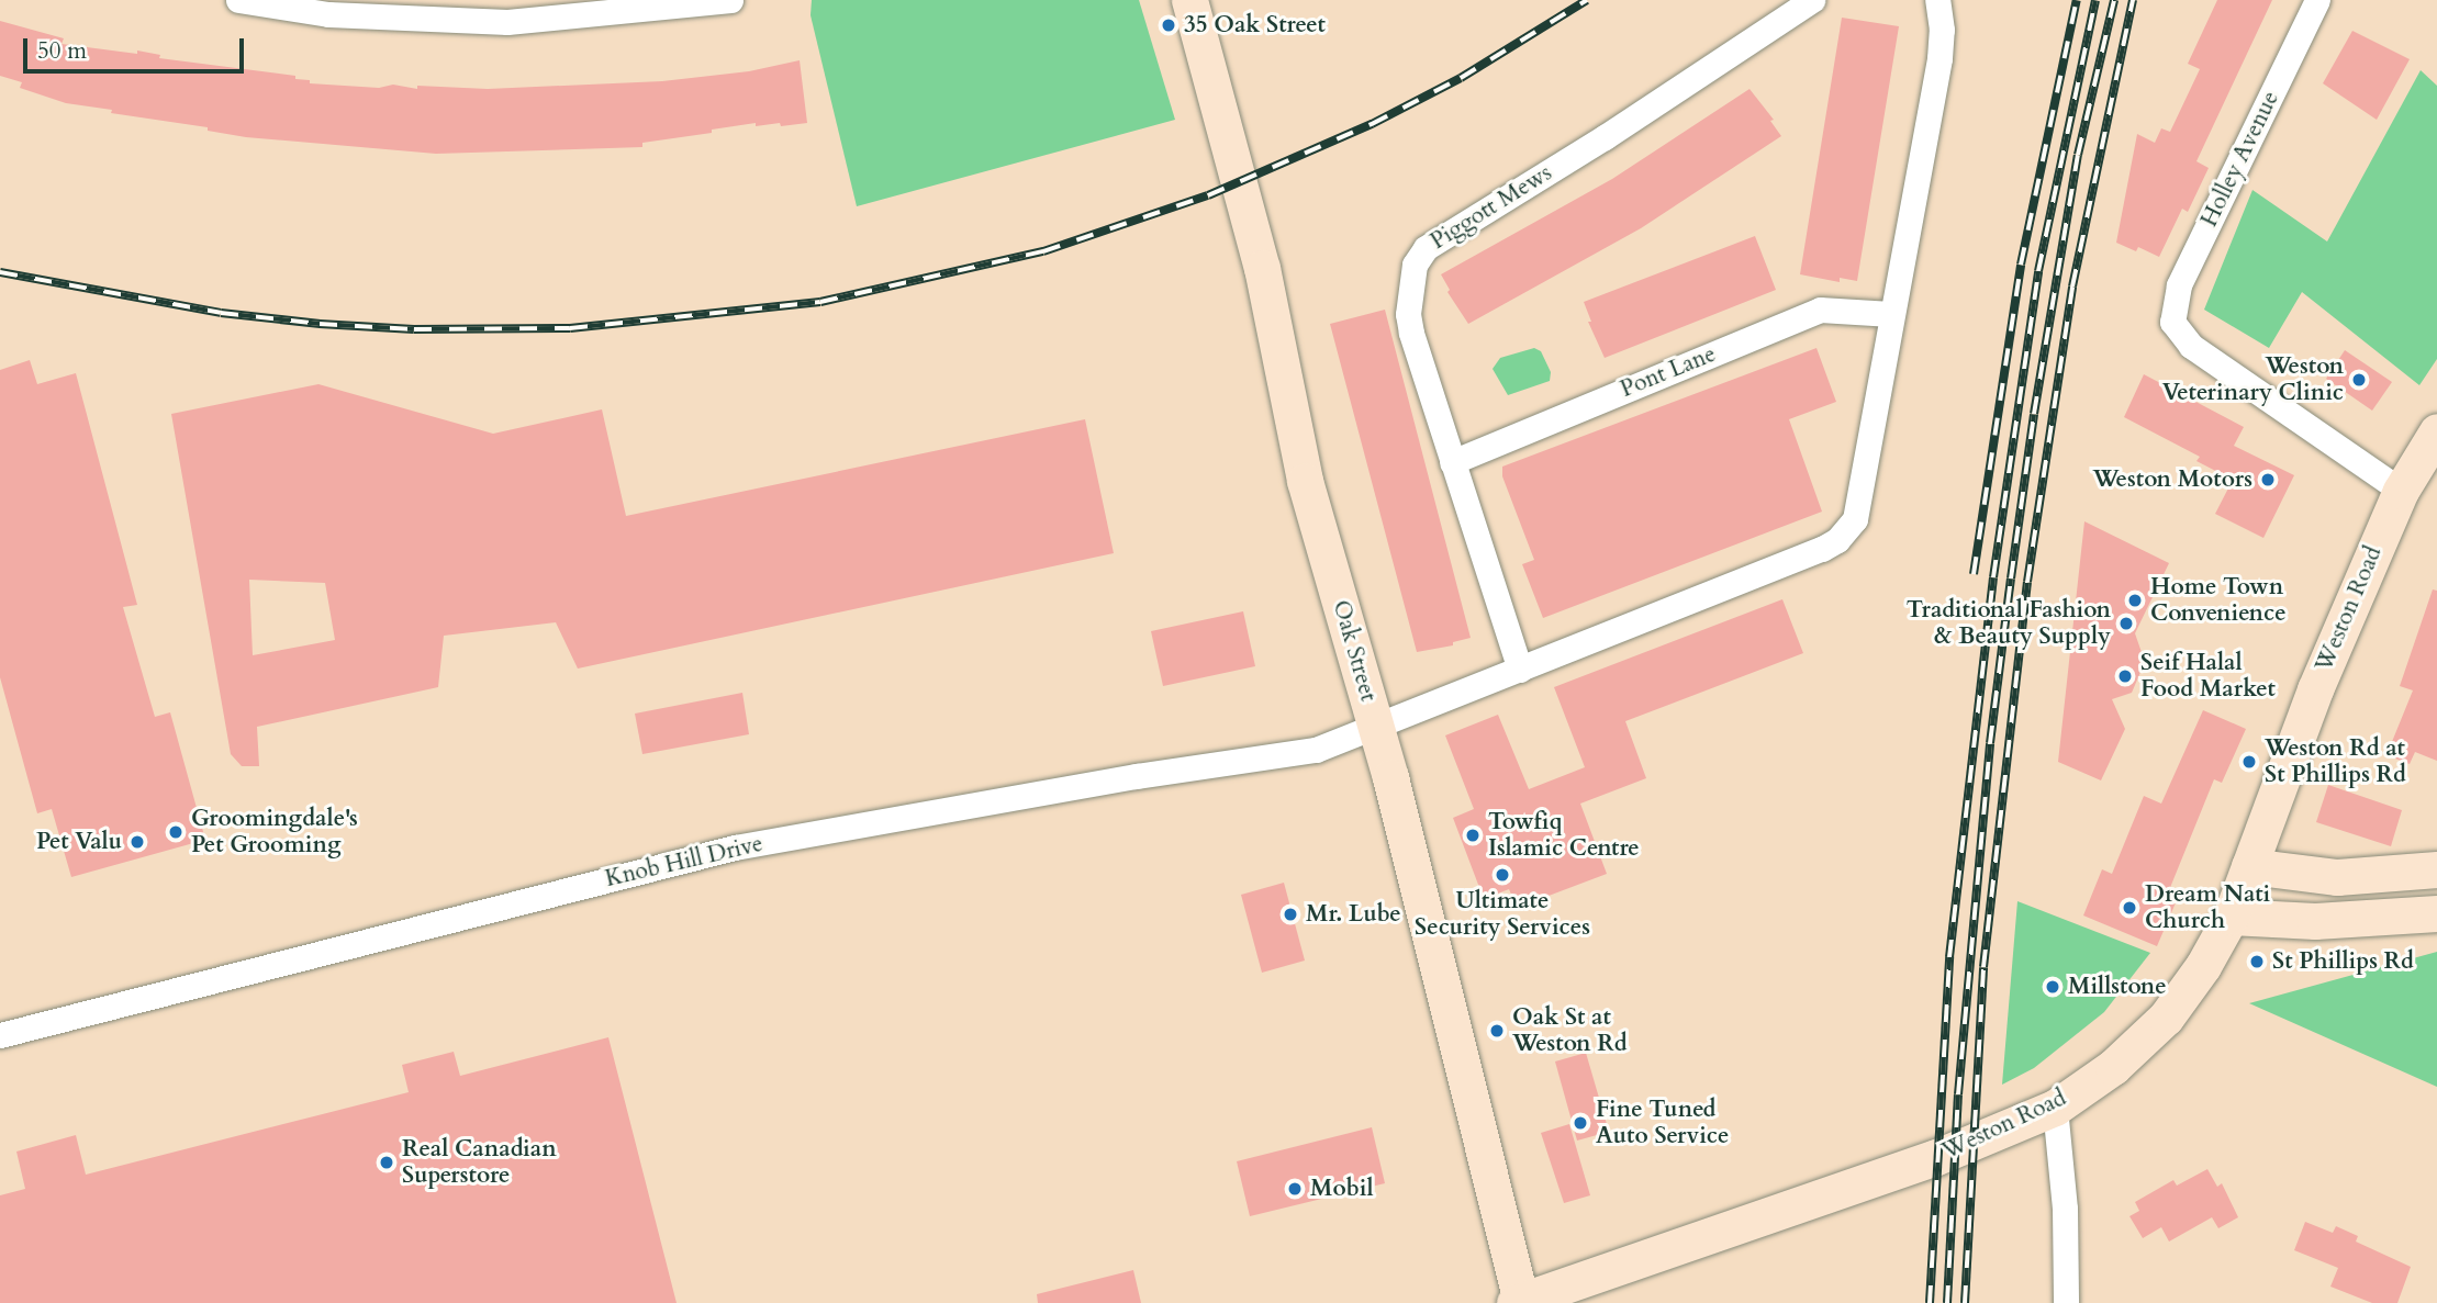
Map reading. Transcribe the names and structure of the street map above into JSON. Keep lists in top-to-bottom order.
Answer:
{
  "streets": {
    "main road": ["Weston Road", "Oak Street"],
    "street": [
      "Holley Avenue",
      "Piggott Mews",
      "Pont Lane",
      "Knob Hill Drive"
    ]
  },
  "crossings": [
    ["Holley Avenue", "Weston Road"],
    ["Piggott Mews", "Pont Lane"],
    ["Weston Road", "Oak Street"],
    ["Oak Street", "Knob Hill Drive"]
  ],
  "places": [
    "35 Oak Street",
    "Weston Veterinary Clinic",
    "Weston Motors",
    "Home Town Convenience",
    "Traditional Fashion & Beauty Supply",
    "Seif Halal Food Market",
    "Weston Rd at St Phillips Rd",
    "Groomingdale's Pet Grooming",
    "Towfiq Islamic Centre",
    "Pet Valu",
    "Ultimate Security Services",
    "Dream Nati Church",
    "Mr. Lube",
    "St Phillips Rd",
    "Millstone",
    "Oak St at Weston Rd",
    "Fine Tuned Auto Service",
    "Real Canadian Superstore",
    "Mobil"
  ],
  "scale_bar": "50 m"
}
